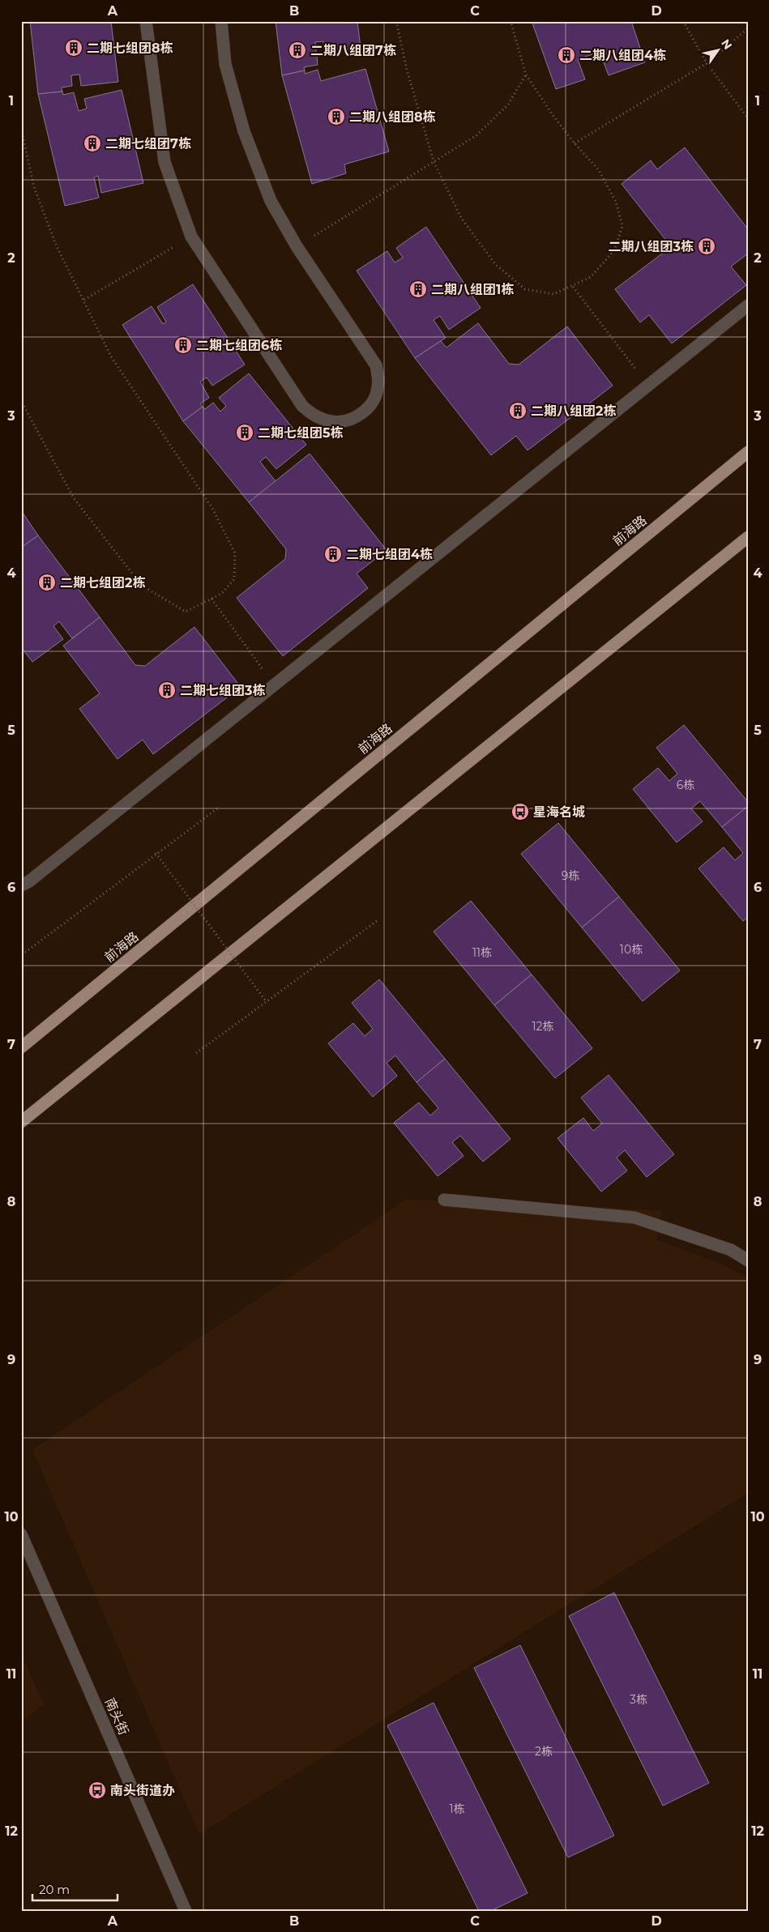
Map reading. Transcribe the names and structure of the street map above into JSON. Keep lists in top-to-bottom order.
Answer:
{
  "streets": {
    "main road": ["前海路"],
    "street": ["南头街"]
  },
  "places": {
    "building": [
      "二期七组团8栋",
      "二期八组团7栋",
      "二期八组团4栋",
      "二期八组团8栋",
      "二期七组团7栋",
      "二期八组团3栋",
      "二期八组团1栋",
      "二期七组团6栋",
      "二期八组团2栋",
      "二期七组团5栋",
      "二期七组团4栋",
      "二期七组团2栋",
      "二期七组团3栋"
    ],
    "bus stop": ["星海名城", "南头街道办"]
  },
  "house_numbers": [
    "6栋",
    "9栋",
    "10栋",
    "11栋",
    "12栋",
    "3栋",
    "2栋",
    "1栋"
  ],
  "scale_bar": "20 m",
  "north": "top right",
  "grid": {
    "columns": [
      "A",
      "B",
      "C",
      "D"
    ],
    "rows": [
      "1",
      "2",
      "3",
      "4",
      "5",
      "6",
      "7",
      "8",
      "9",
      "10",
      "11",
      "12"
    ]
  }
}
